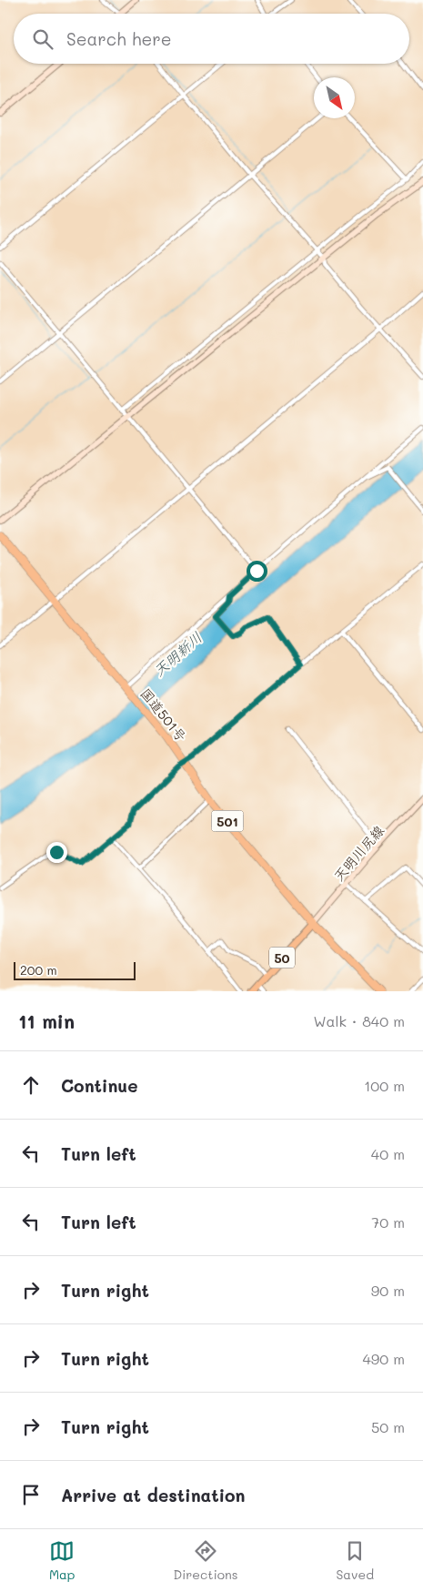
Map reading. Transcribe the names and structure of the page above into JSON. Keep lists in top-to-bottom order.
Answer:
{
  "streets": {
    "highway": ["国道501号", "501"],
    "main road": ["50"],
    "street": ["天明川尻線"]
  },
  "crossings": [
    ["国道501号", "天明川尻線"],
    ["国道501号", "50"],
    ["天明川尻線", "50"]
  ],
  "water": ["天明新川"],
  "scale_bar": "200 m",
  "north": "bottom right",
  "page": {
    "search": "Search here",
    "scale": "200 m",
    "heading": ["11 min", "Walk · 840 m"],
    "list": [
      ["Continue", "100 m"],
      ["Turn left", "40 m"],
      ["Turn left", "70 m"],
      ["Turn right", "90 m"],
      ["Turn right", "490 m"],
      ["Turn right", "50 m"],
      "Arrive at destination"
    ],
    "nav": ["Map", "Directions", "Saved"]
  }
}
